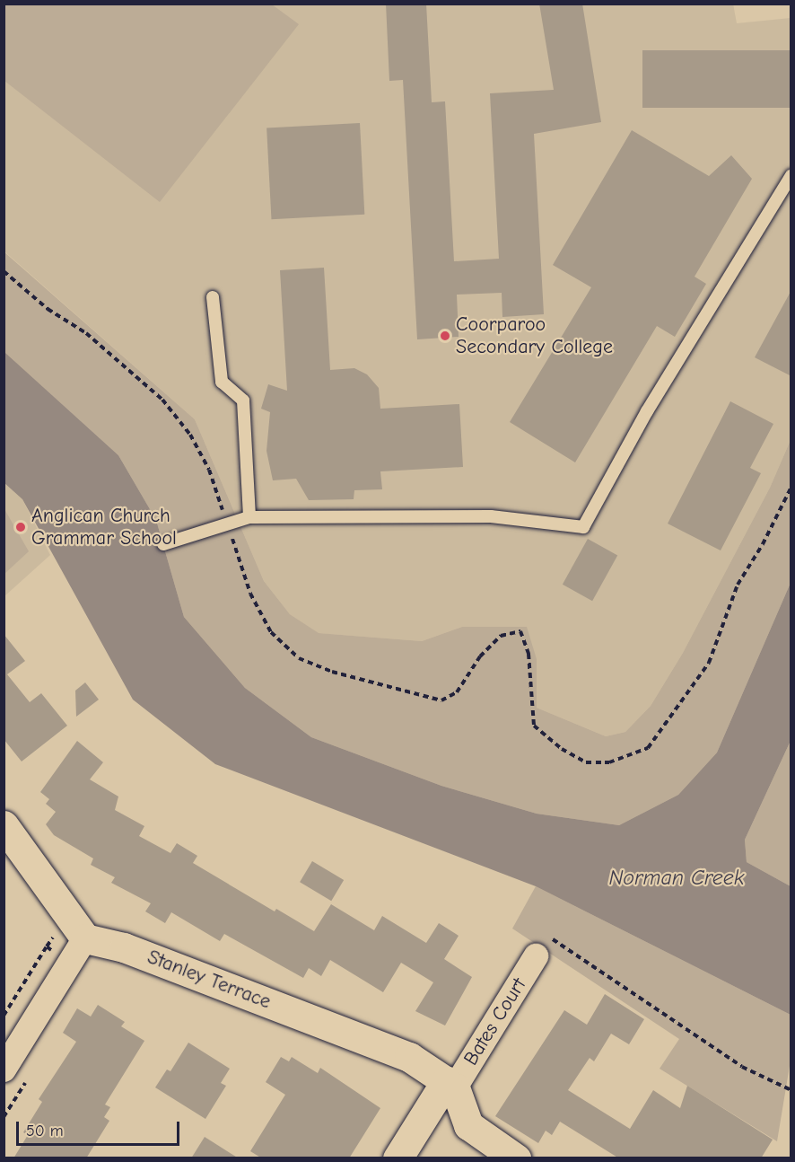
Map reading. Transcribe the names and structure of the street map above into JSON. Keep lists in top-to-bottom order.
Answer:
{
  "streets": {
    "street": ["Stanley Terrace", "Bates Court"]
  },
  "crossings": [
    ["Stanley Terrace", "Bates Court"]
  ],
  "water": ["Norman Creek"],
  "places": ["Coorparoo Secondary College", "Anglican Church Grammar School"],
  "scale_bar": "50 m"
}
